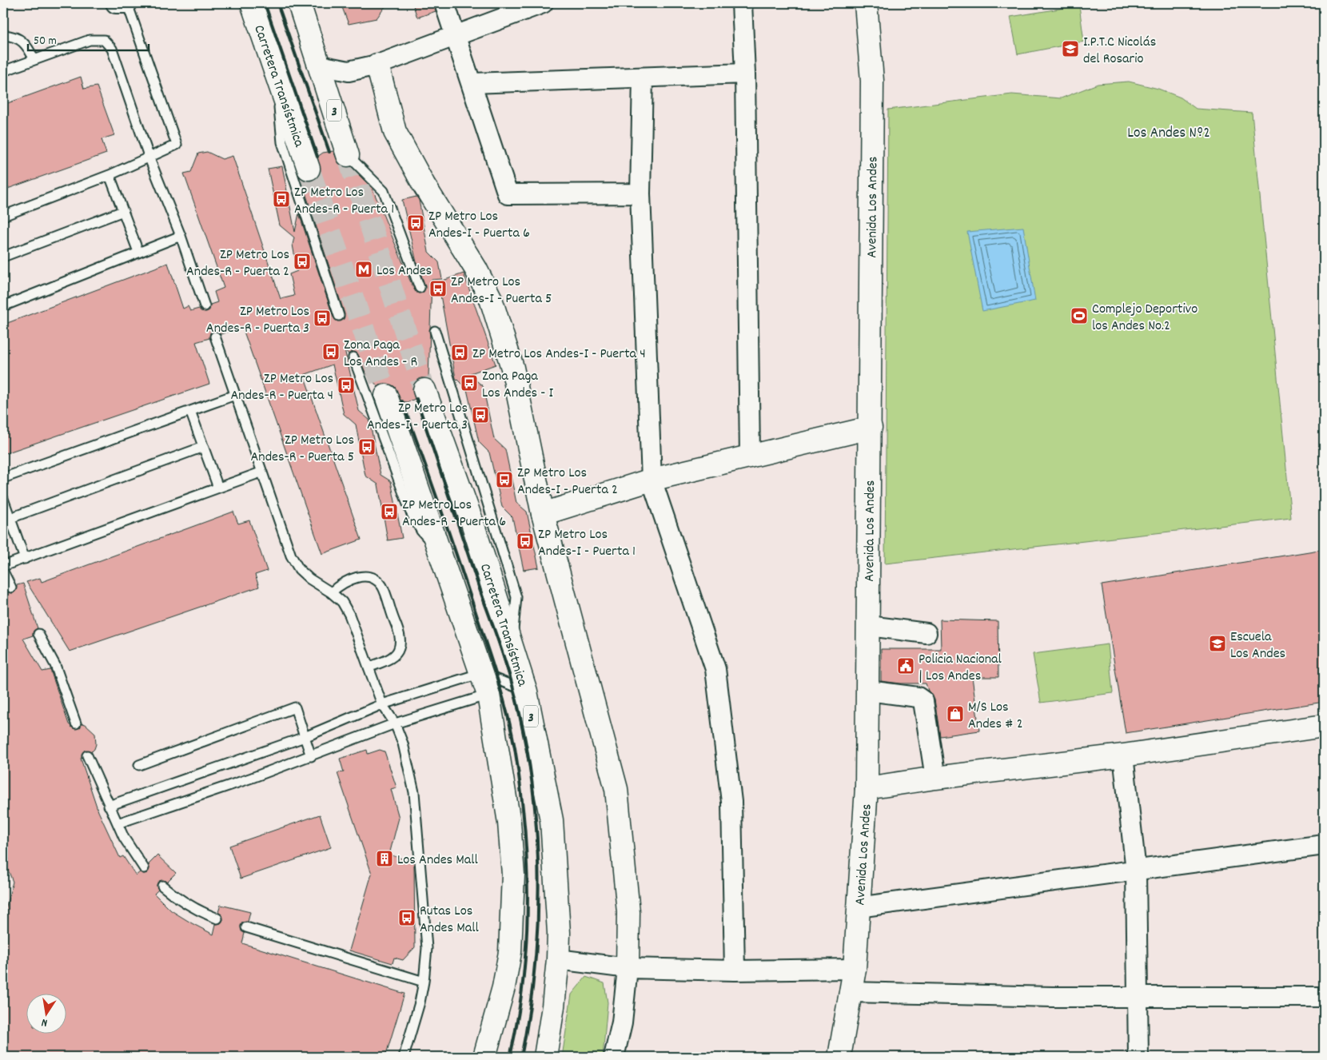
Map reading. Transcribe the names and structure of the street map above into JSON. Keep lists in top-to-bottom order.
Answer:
{
  "streets": {
    "street": ["Carretera Transístmica", "3", "Avenida Los Andes"]
  },
  "districts": ["Los Andes Nº2"],
  "places": {
    "school or university": ["I.P.T.C Nicolás del Rosario", "Escuela Los Andes"],
    "bus stop": [
      "ZP Metro Los Andes-R - Puerta 1",
      "ZP Metro Los Andes-I - Puerta 6",
      "ZP Metro Los Andes-R - Puerta 2",
      "ZP Metro Los Andes-I - Puerta 5",
      "ZP Metro Los Andes-R - Puerta 3",
      "Zona Paga Los Andes - R",
      "ZP Metro Los Andes-I - Puerta 4",
      "Zona Paga Los Andes - I",
      "ZP Metro Los Andes-R - Puerta 4",
      "ZP Metro Los Andes-I - Puerta 3",
      "ZP Metro Los Andes-R - Puerta 5",
      "ZP Metro Los Andes-I - Puerta 2",
      "ZP Metro Los Andes-R - Puerta 6",
      "ZP Metro Los Andes-I - Puerta 1",
      "Rutas Los Andes Mall"
    ],
    "metro station": ["Los Andes"],
    "sports": ["Complejo Deportivo los Andes No.2"],
    "public building": ["Policia Nacional | Los Andes"],
    "shop": ["M/S Los Andes # 2"],
    "building": ["Los Andes Mall"]
  },
  "scale_bar": "50 m",
  "north": "bottom"
}
